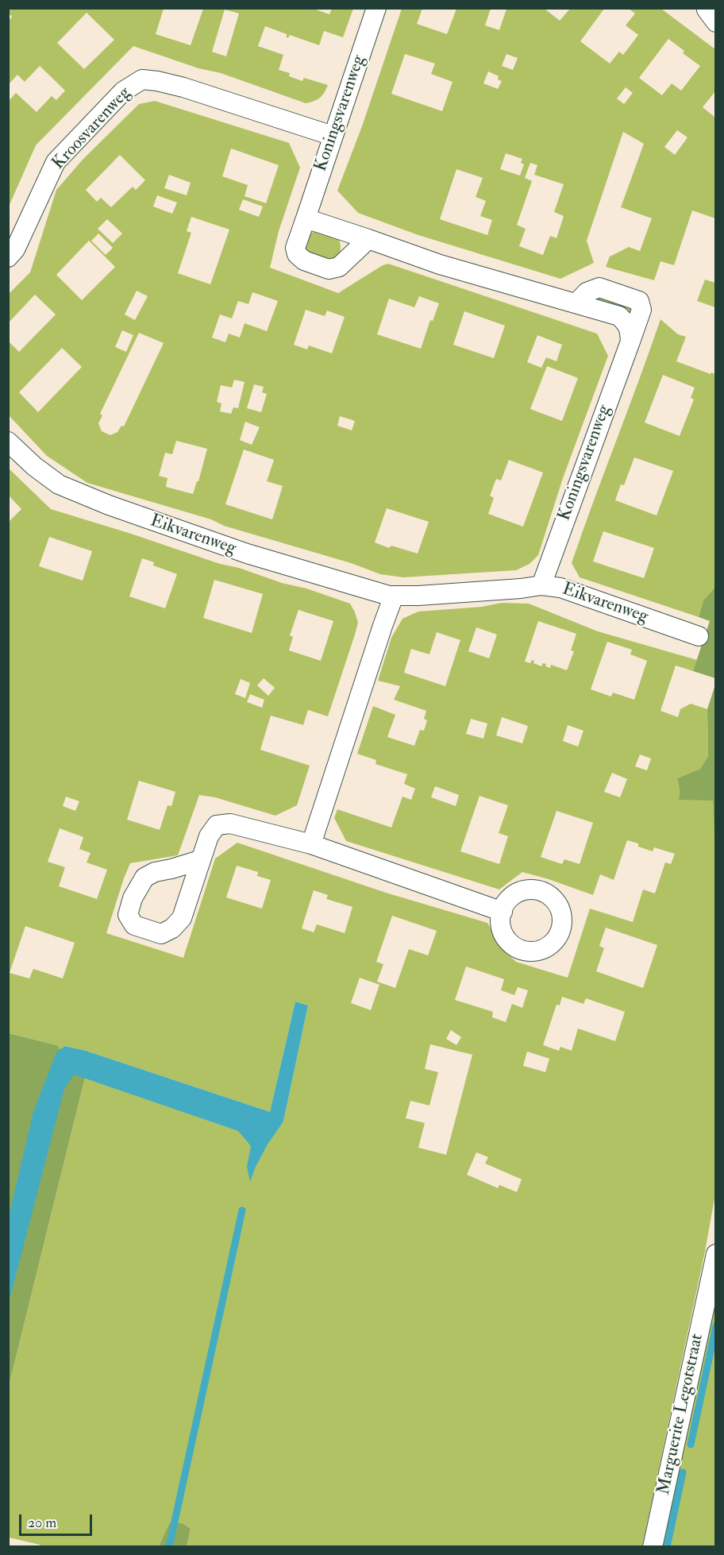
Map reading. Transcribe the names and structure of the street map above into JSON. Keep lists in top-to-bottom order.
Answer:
{
  "streets": {
    "street": [
      "Koningsvarenweg",
      "Kroosvarenweg",
      "Eikvarenweg",
      "Marguerite Legotstraat"
    ]
  },
  "crossings": [
    ["Koningsvarenweg", "Kroosvarenweg"],
    ["Koningsvarenweg", "Eikvarenweg"]
  ],
  "scale_bar": "20 m"
}
